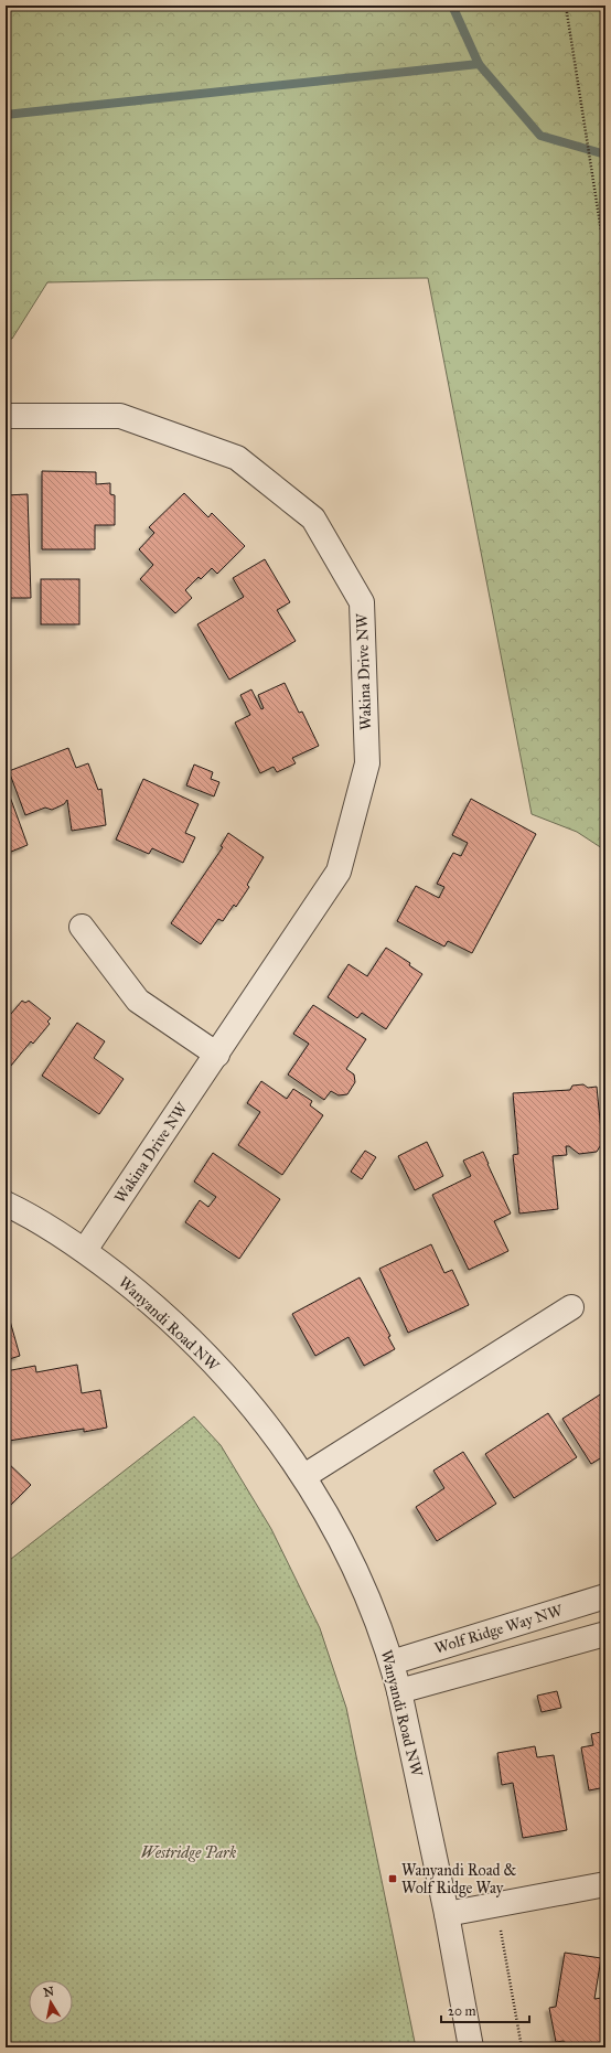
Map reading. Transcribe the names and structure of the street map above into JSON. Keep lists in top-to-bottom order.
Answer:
{
  "streets": {
    "street": ["Wakina Drive NW", "Wanyandi Road NW", "Wolf Ridge Way NW"]
  },
  "crossings": [
    ["Wakina Drive NW", "Wanyandi Road NW"],
    ["Wanyandi Road NW", "Wolf Ridge Way NW"]
  ],
  "parks": ["Westridge Park"],
  "places": {
    "transit": ["Wanyandi Road & Wolf Ridge Way"]
  },
  "scale_bar": "20 m",
  "north": "top"
}
